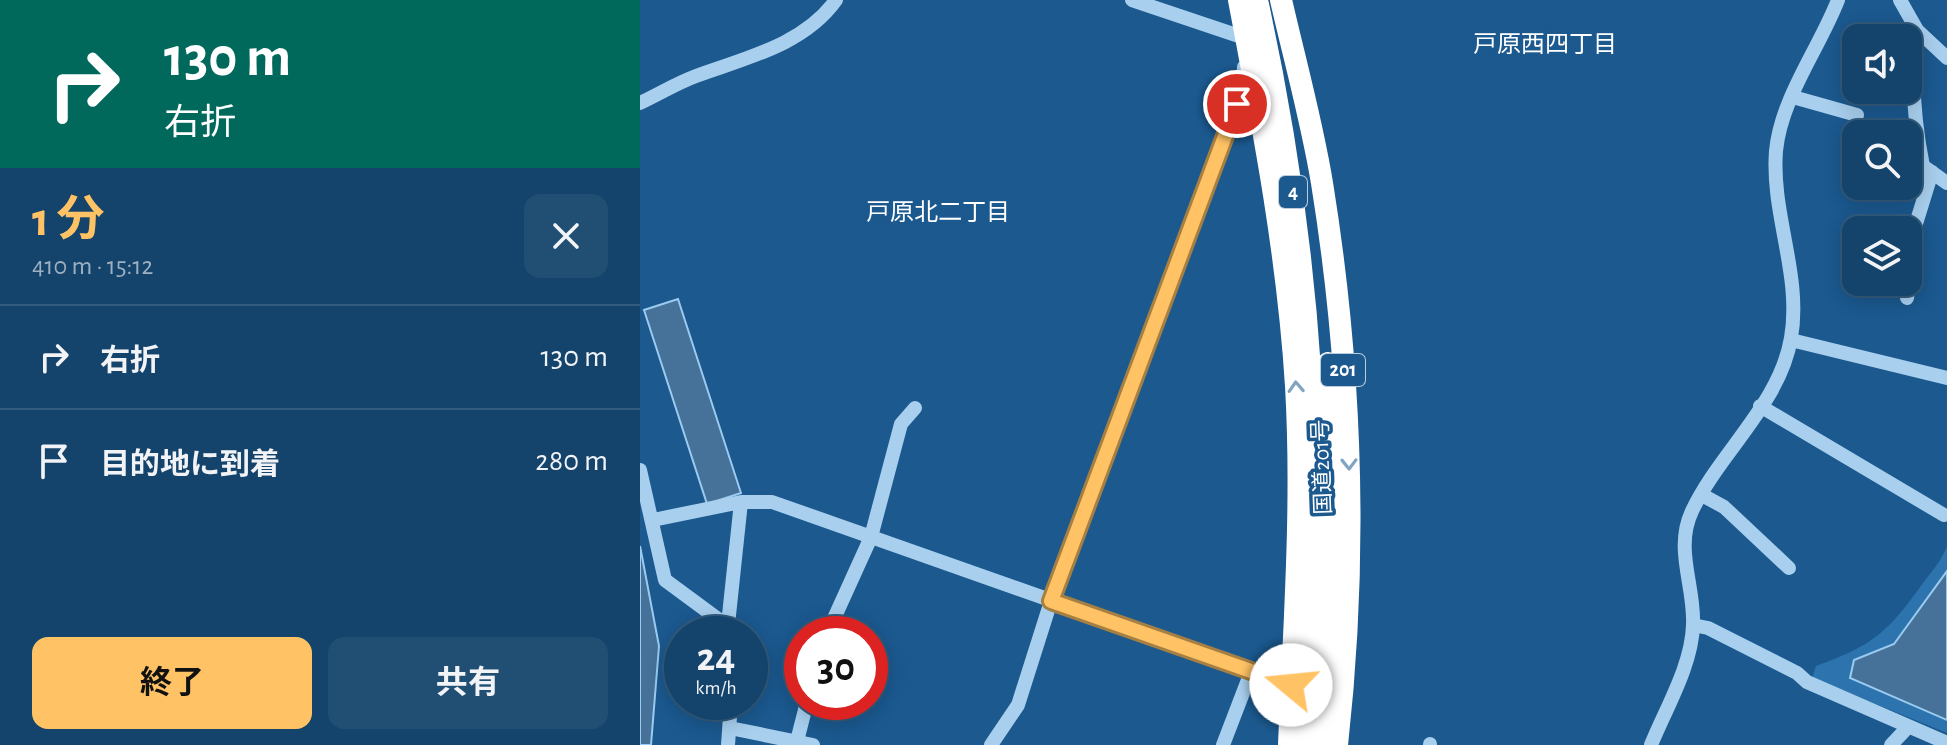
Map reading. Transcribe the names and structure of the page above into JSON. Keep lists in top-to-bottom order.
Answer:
{
  "streets": {
    "highway": ["4", "201", "国道201号"]
  },
  "districts": ["戸原西四丁目", "戸原北二丁目"],
  "page": {
    "turn": ["130 m", "右折"],
    "heading": ["1 分", "410 m · 15:12"],
    "list": [
      {
        "name": "右折",
        "value": "130 m"
      },
      {
        "name": "目的地に到着",
        "value": "280 m"
      }
    ],
    "speed": "24 km/h",
    "limit": "30",
    "buttons": ["終了", "共有"]
  }
}
